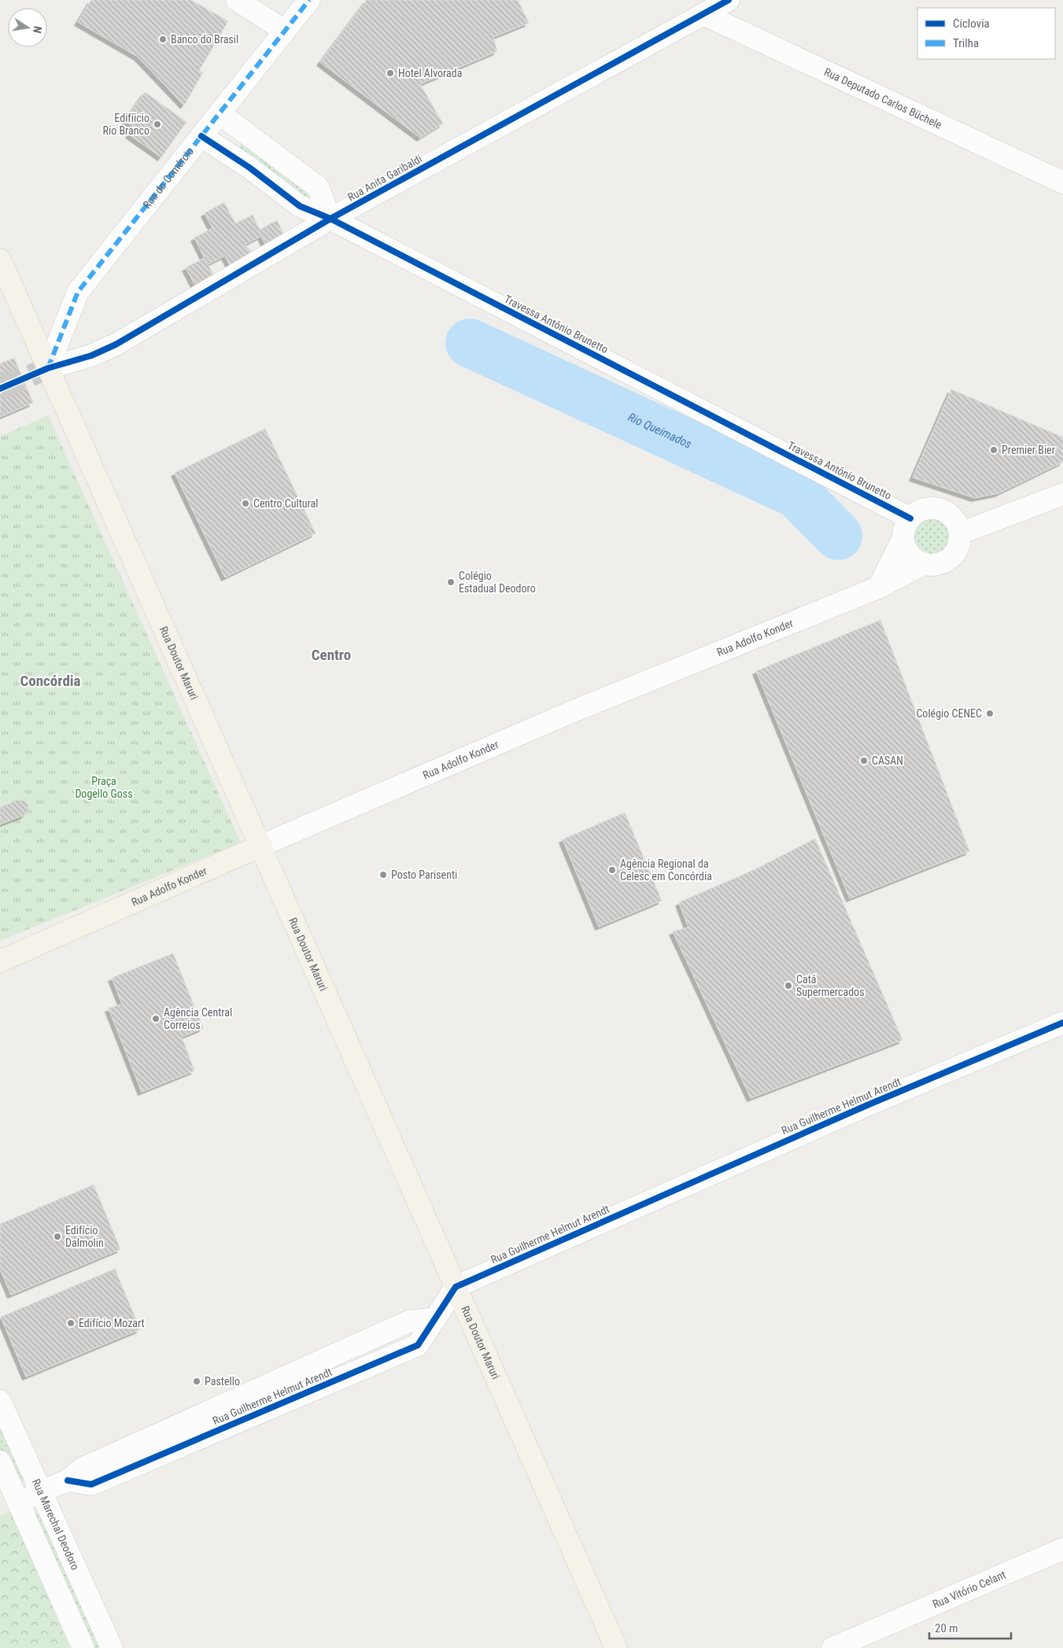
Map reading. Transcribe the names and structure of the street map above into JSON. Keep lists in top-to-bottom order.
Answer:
{
  "streets": {
    "main road": ["Rua Adolfo Konder", "Rua Doutor Maruri"],
    "street": [
      "Rua Deputado Carlos Büchele",
      "Rua do Comércio",
      "Rua Anita Garibaldi",
      "Travessa Antônio Brunetto",
      "Rua Guilherme Helmut Arendt",
      "Rua Marechal Deodoro",
      "Rua Vitório Celant"
    ]
  },
  "crossings": [
    ["Rua Deputado Carlos Büchele", "Rua Anita Garibaldi"],
    ["Rua do Comércio", "Rua Anita Garibaldi"],
    ["Rua do Comércio", "Travessa Antônio Brunetto"],
    ["Rua do Comércio", "Rua Doutor Maruri"],
    ["Rua Anita Garibaldi", "Travessa Antônio Brunetto"],
    ["Rua Anita Garibaldi", "Rua Doutor Maruri"],
    ["Travessa Antônio Brunetto", "Rua Adolfo Konder"],
    ["Rua Adolfo Konder", "Rua Doutor Maruri"],
    ["Rua Doutor Maruri", "Rua Guilherme Helmut Arendt"],
    ["Rua Guilherme Helmut Arendt", "Rua Marechal Deodoro"]
  ],
  "districts": ["Centro", "Concórdia"],
  "water": ["Rio Queimados"],
  "parks": ["Praça Dogello Goss"],
  "places": [
    "Banco do Brasil",
    "Hotel Alvorada",
    "Edifíicio Rio Branco",
    "Premier Bier",
    "Centro Cultural",
    "Colégio Estadual Deodoro",
    "Colégio CENEC",
    "CASAN",
    "Agência Regional da Celesc em Concórdia",
    "Posto Parisenti",
    "Catá Supermercados",
    "Agência Central Correios",
    "Edifício Dalmolin",
    "Edifício Mozart",
    "Pastello"
  ],
  "legend": ["Ciclovia", "Trilha"],
  "scale_bar": "20 m",
  "north": "right"
}
